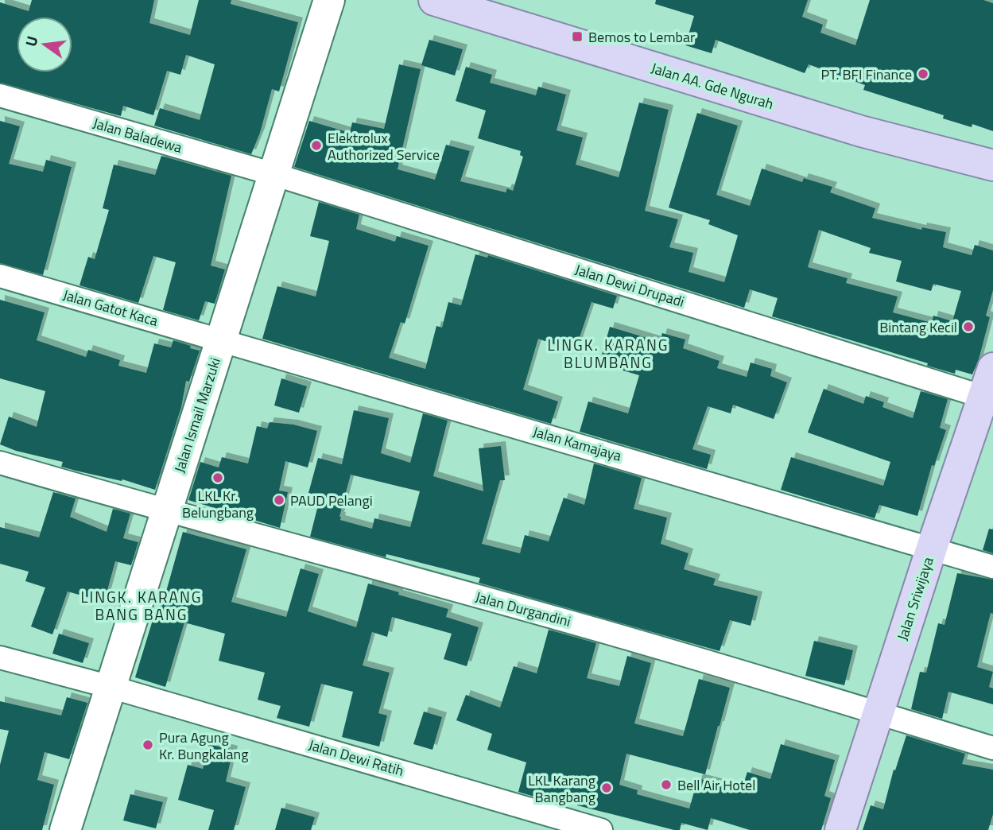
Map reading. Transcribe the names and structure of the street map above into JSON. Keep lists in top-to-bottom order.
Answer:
{
  "streets": {
    "main road": ["Jalan AA. Gde Ngurah", "Jalan Sriwijaya"],
    "street": [
      "Jalan Baladewa",
      "Jalan Dewi Drupadi",
      "Jalan Gatot Kaca",
      "Jalan Ismail Marzuki",
      "Jalan Kamajaya",
      "Jalan Durgandini",
      "Jalan Dewi Ratih"
    ]
  },
  "crossings": [
    ["Jalan Baladewa", "Jalan Dewi Drupadi"],
    ["Jalan Baladewa", "Jalan Ismail Marzuki"],
    ["Jalan Dewi Drupadi", "Jalan Ismail Marzuki"],
    ["Jalan Dewi Drupadi", "Jalan Sriwijaya"],
    ["Jalan Gatot Kaca", "Jalan Ismail Marzuki"],
    ["Jalan Gatot Kaca", "Jalan Kamajaya"],
    ["Jalan Ismail Marzuki", "Jalan Kamajaya"],
    ["Jalan Ismail Marzuki", "Jalan Durgandini"],
    ["Jalan Ismail Marzuki", "Jalan Dewi Ratih"],
    ["Jalan Kamajaya", "Jalan Sriwijaya"],
    ["Jalan Sriwijaya", "Jalan Durgandini"]
  ],
  "districts": ["LINGK. KARANG BLUMBANG", "LINGK. KARANG BANG BANG"],
  "places": {
    "transit": ["Bemos to Lembar"],
    "other": [
      "PT. BFI Finance",
      "Elektrolux Authorized Service",
      "Bintang Kecil",
      "LKL Kr. Belungbang",
      "PAUD Pelangi",
      "Pura Agung Kr. Bungkalang",
      "Bell Air Hotel",
      "LKL Karang Bangbang"
    ]
  },
  "north": "left"
}
